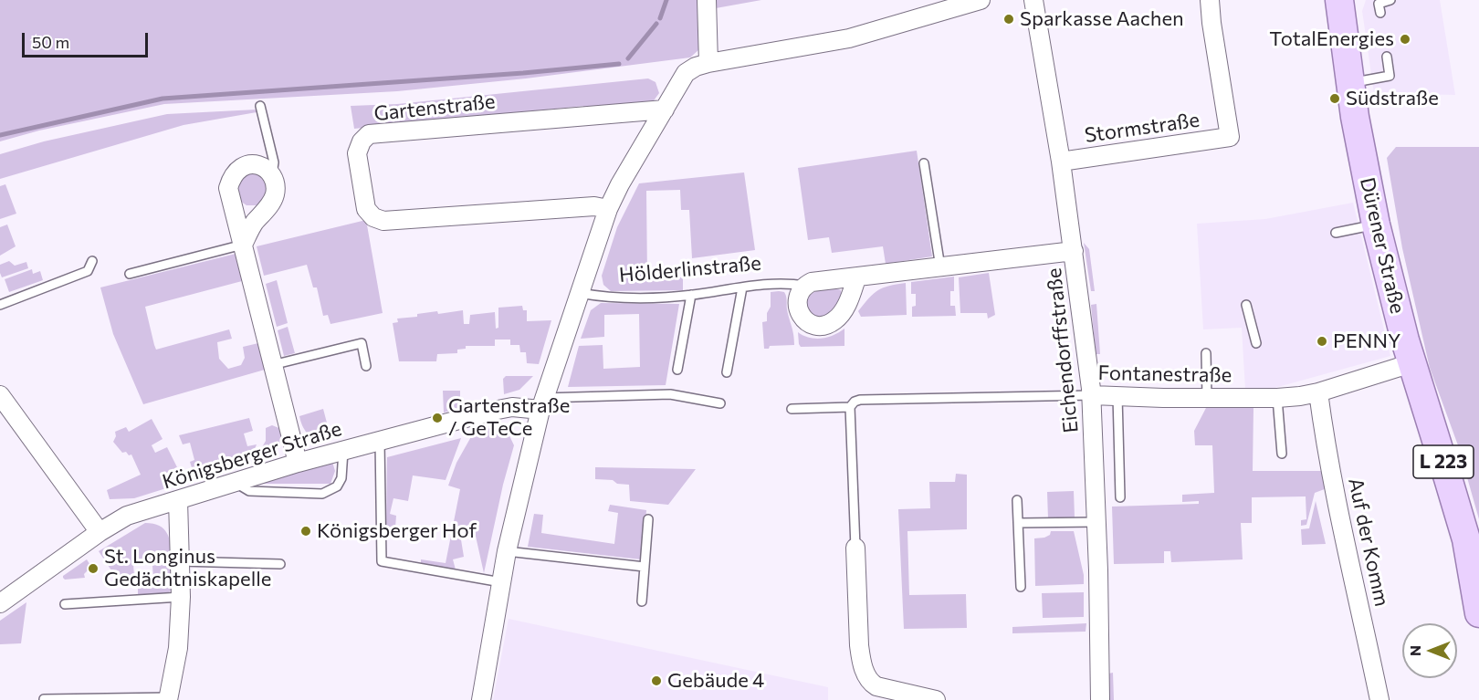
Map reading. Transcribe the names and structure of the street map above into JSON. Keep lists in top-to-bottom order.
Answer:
{
  "streets": {
    "main road": ["Dürener Straße", "L 223"],
    "street": [
      "Gartenstraße",
      "Stormstraße",
      "Hölderlinstraße",
      "Eichendorffstraße",
      "Fontanestraße",
      "Königsberger Straße",
      "Auf der Komm"
    ]
  },
  "crossings": [
    ["Stormstraße", "Eichendorffstraße"],
    ["Dürener Straße", "Fontanestraße"],
    ["Hölderlinstraße", "Eichendorffstraße"],
    ["Eichendorffstraße", "Fontanestraße"],
    ["Fontanestraße", "Auf der Komm"]
  ],
  "places": [
    "Sparkasse Aachen",
    "TotalEnergies",
    "Südstraße",
    "PENNY",
    "Gartenstraße / GeTeCe",
    "Königsberger Hof",
    "St. Longinus Gedächtniskapelle",
    "Gebäude 4"
  ],
  "scale_bar": "50 m",
  "north": "left"
}
